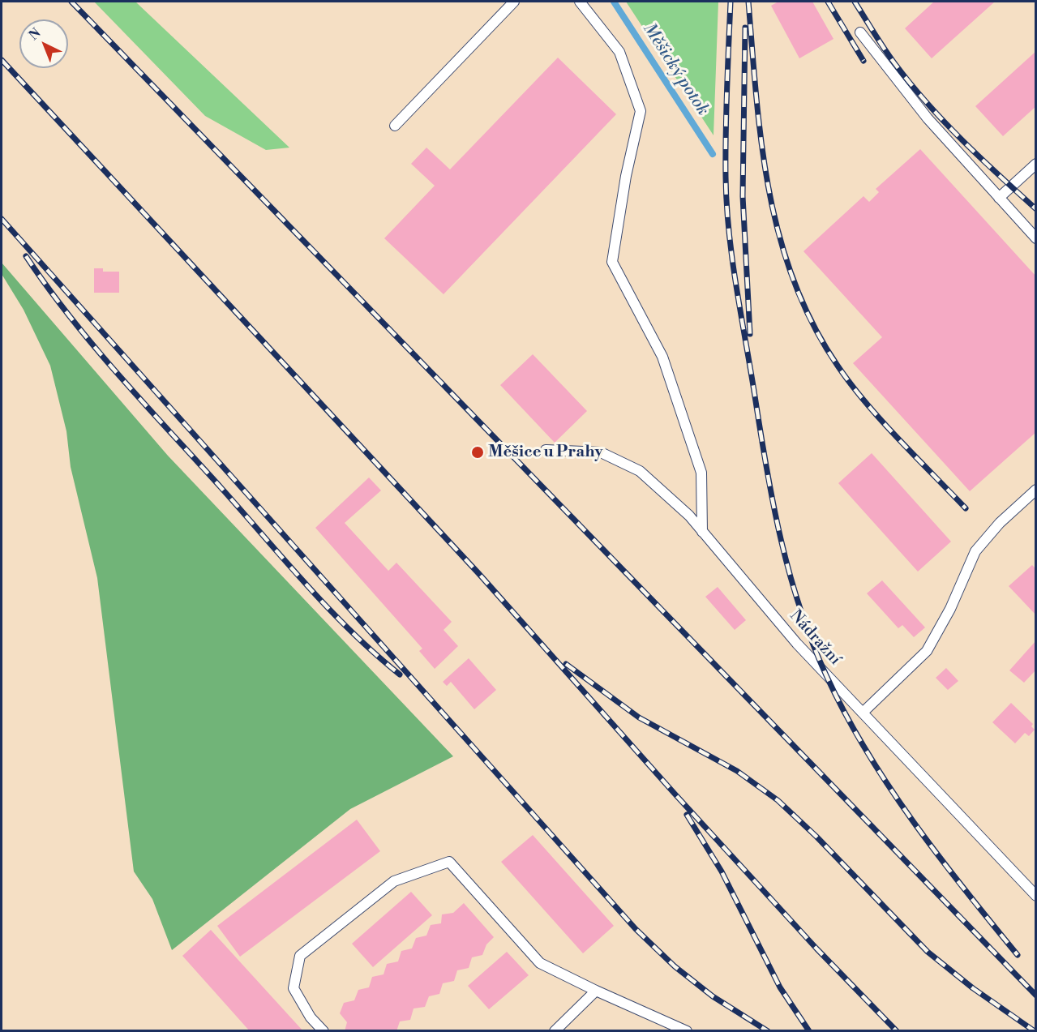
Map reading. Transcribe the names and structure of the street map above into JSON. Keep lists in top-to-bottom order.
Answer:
{
  "streets": {
    "lane": ["Nádražní"]
  },
  "water": ["Měšický potok"],
  "places": ["Měšice u Prahy"],
  "north": "top left"
}
